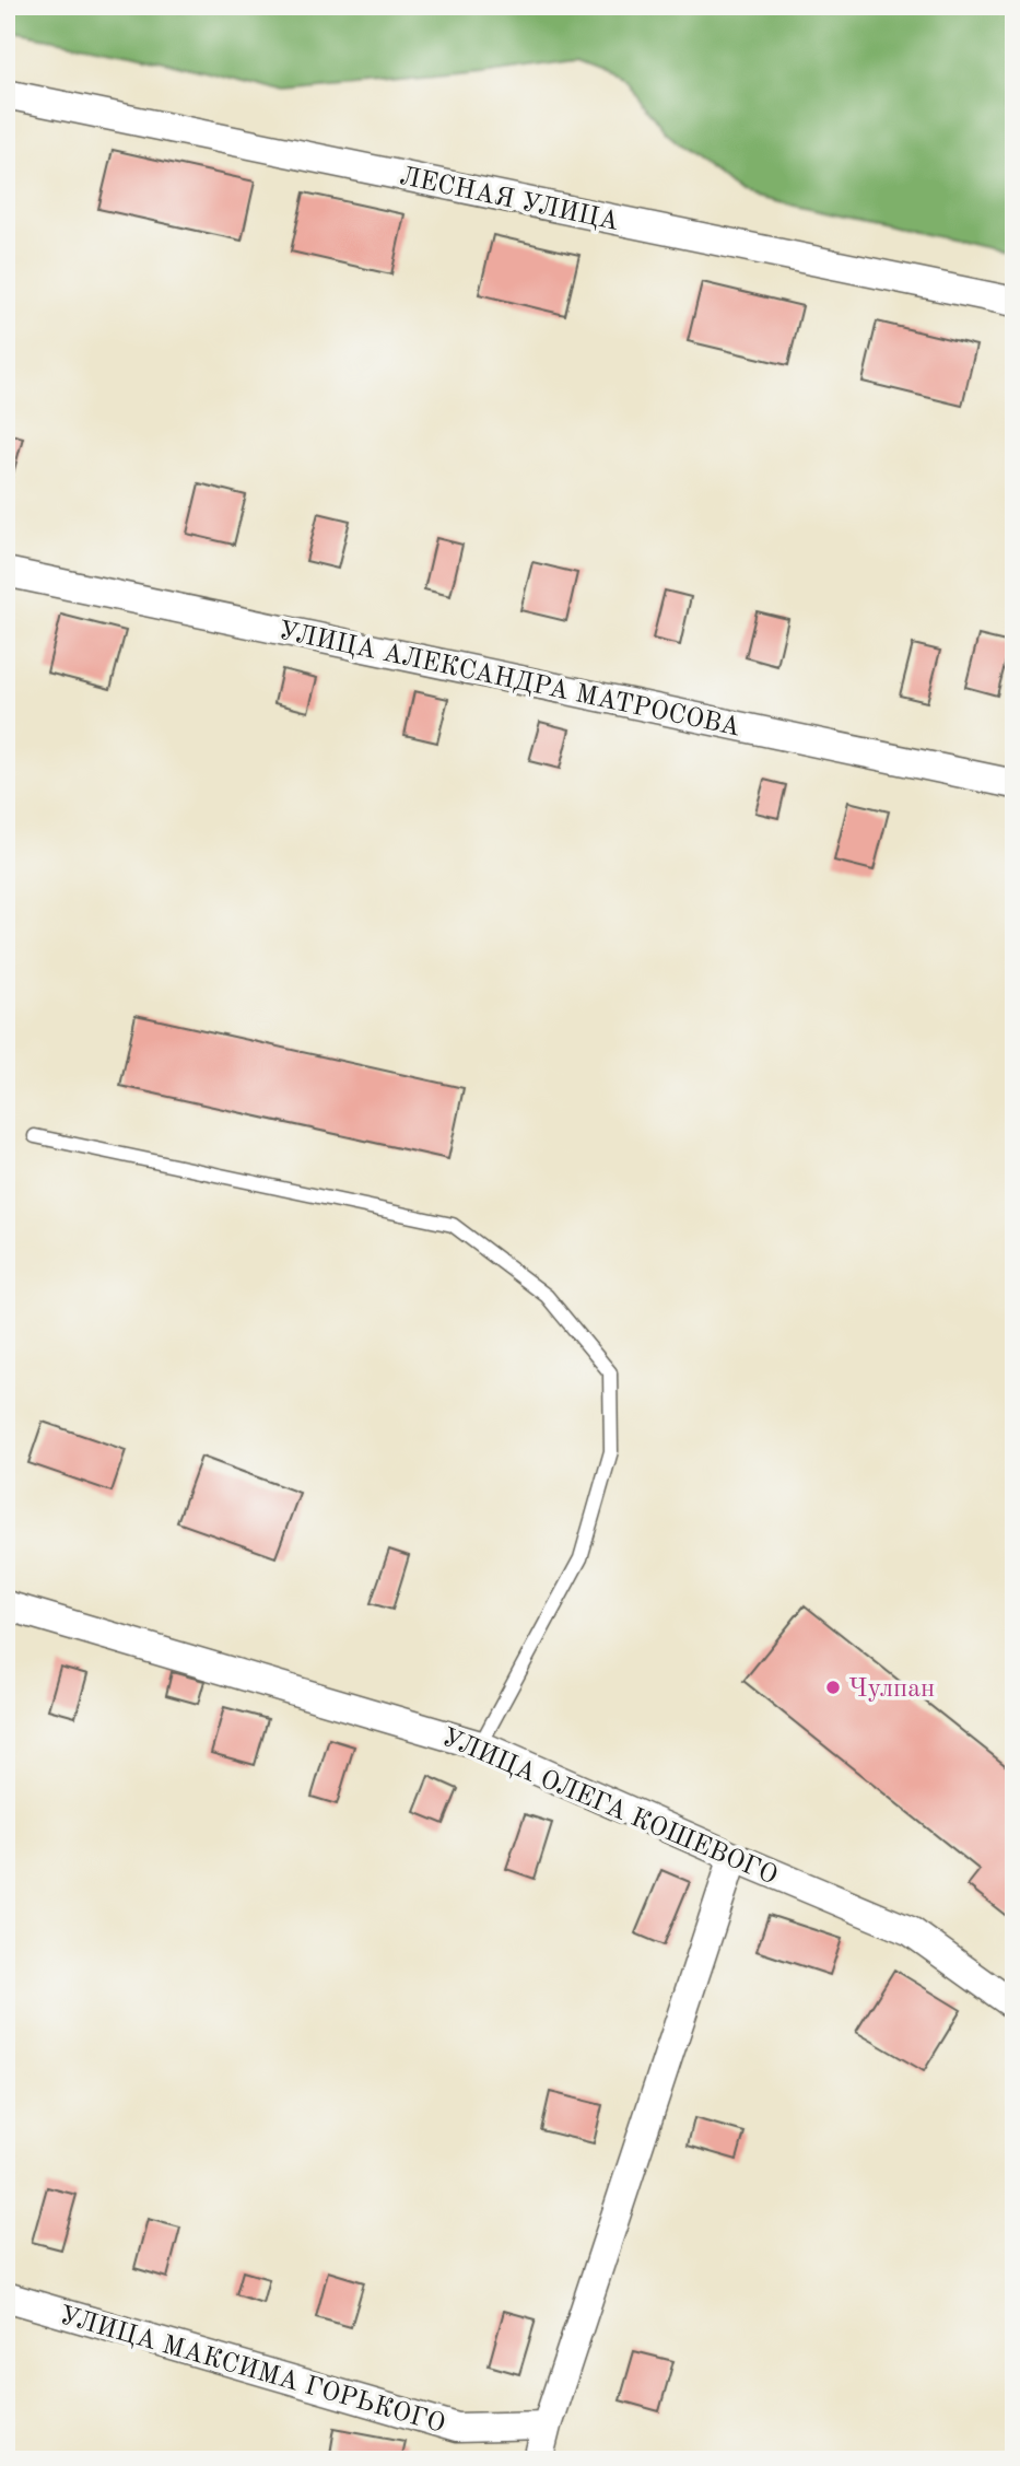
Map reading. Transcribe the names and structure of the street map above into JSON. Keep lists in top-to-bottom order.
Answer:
{
  "streets": {
    "street": [
      "ЛЕСНАЯ УЛИЦА",
      "УЛИЦА АЛЕКСАНДРА МАТРОСОВА",
      "УЛИЦА ОЛЕГА КОШЕВОГО",
      "УЛИЦА МАКСИМА ГОРЬКОГО"
    ]
  },
  "places": ["Чулпан"]
}
